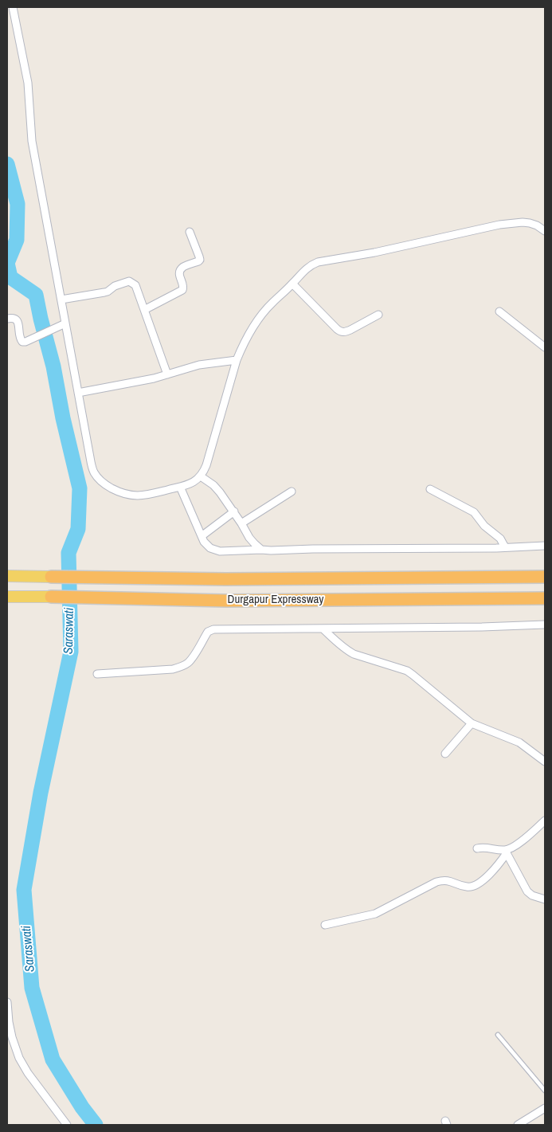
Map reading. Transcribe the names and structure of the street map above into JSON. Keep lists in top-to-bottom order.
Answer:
{
  "streets": {
    "highway": ["Durgapur Expressway"]
  },
  "water": ["Saraswati"]
}
